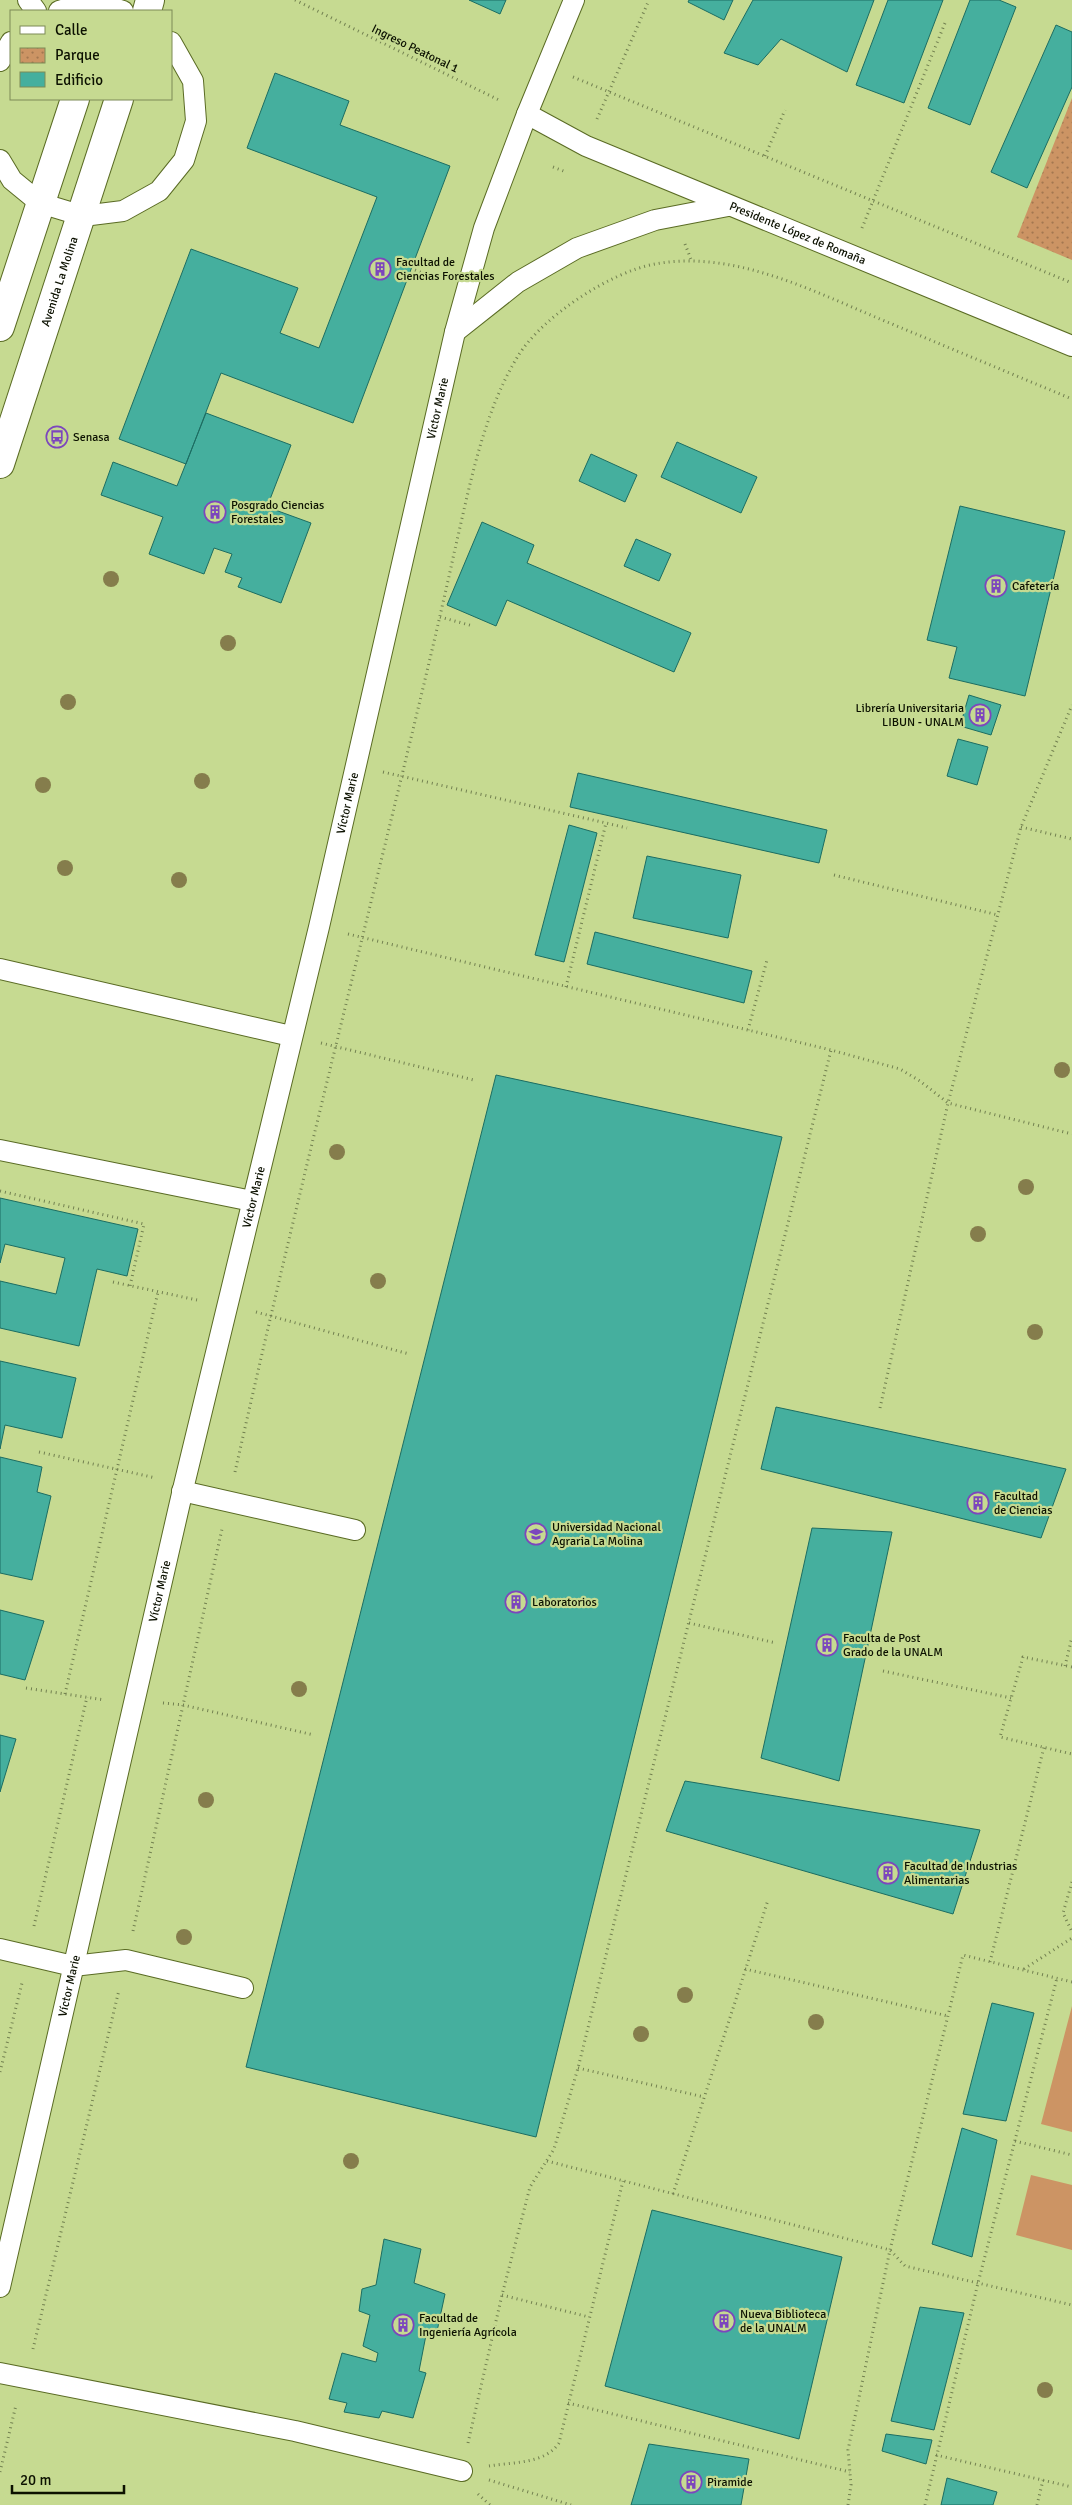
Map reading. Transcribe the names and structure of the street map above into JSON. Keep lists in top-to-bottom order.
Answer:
{
  "streets": {
    "main road": ["Avenida La Molina"],
    "lane": ["Presidente López de Romaña", "Víctor Marie"],
    "path": ["Ingreso Peatonal 1"]
  },
  "crossings": [
    ["Ingreso Peatonal 1", "Presidente López de Romaña"],
    ["Ingreso Peatonal 1", "Víctor Marie"],
    ["Presidente López de Romaña", "Víctor Marie"]
  ],
  "places": {
    "building": [
      "Facultad de Ciencias Forestales",
      "Posgrado Ciencias Forestales",
      "Cafetería",
      "Librería Universitaria LIBUN - UNALM",
      "Facultad de Ciencias",
      "Laboratorios",
      "Faculta de Post Grado de la UNALM",
      "Facultad de Industrias Alimentarias",
      "Nueva Biblioteca de la UNALM",
      "Facultad de Ingeniería Agrícola",
      "Piramide"
    ],
    "bus stop": ["Senasa"],
    "school or university": ["Universidad Nacional Agraria La Molina"]
  },
  "legend": ["Calle", "Parque", "Edificio"],
  "scale_bar": "20 m"
}
